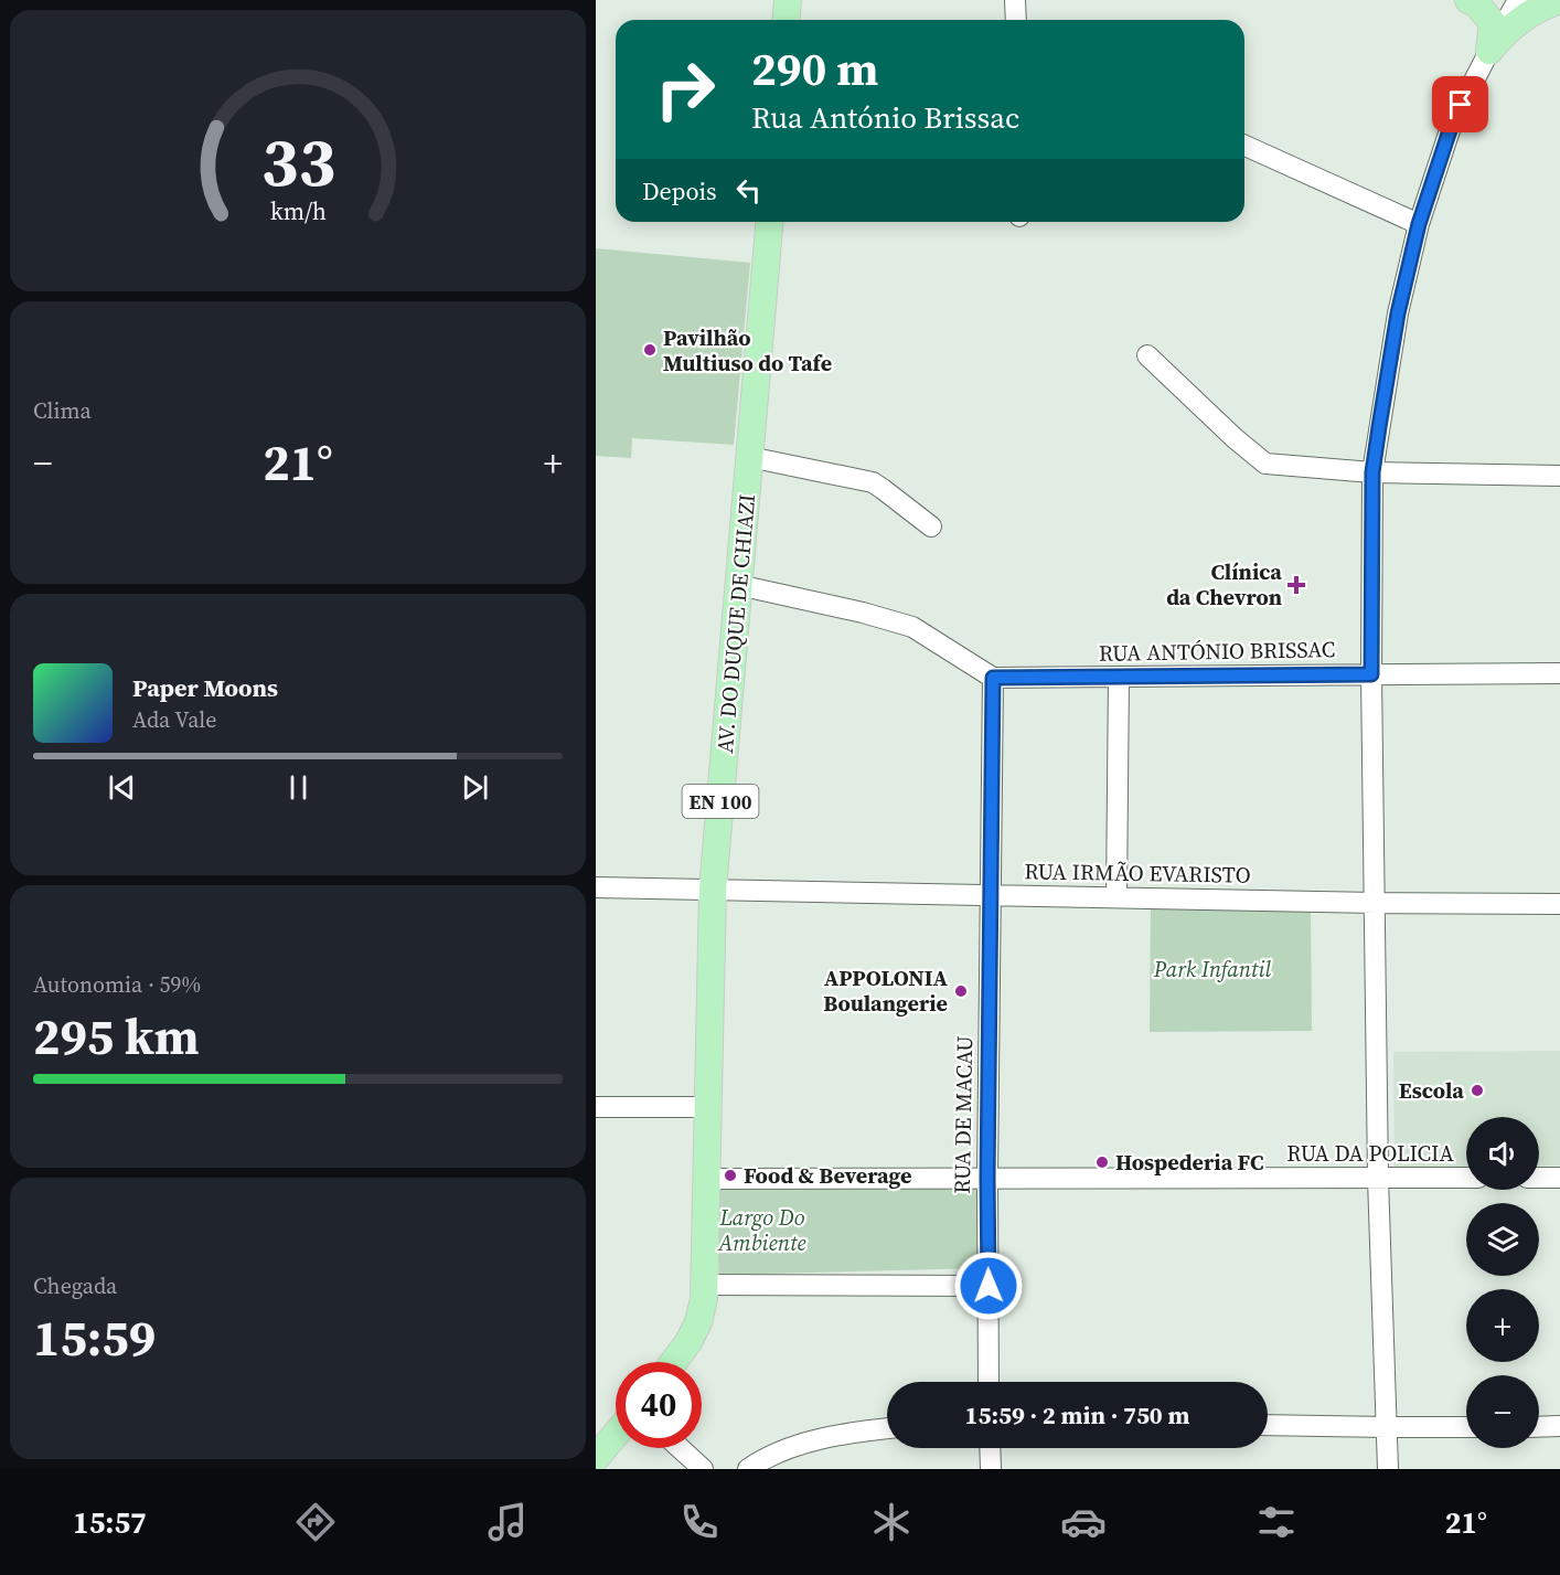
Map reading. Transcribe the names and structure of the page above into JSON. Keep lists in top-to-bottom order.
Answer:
{
  "streets": {
    "main road": ["AV. DO DUQUE DE CHIAZI", "EN 100"],
    "street": [
      "RUA ANTÓNIO BRISSAC",
      "RUA IRMÃO EVARISTO",
      "RUA DE MACAU",
      "RUA DA POLICIA"
    ]
  },
  "crossings": [
    ["AV. DO DUQUE DE CHIAZI", "RUA IRMÃO EVARISTO"],
    ["AV. DO DUQUE DE CHIAZI", "RUA DA POLICIA"],
    ["RUA ANTÓNIO BRISSAC", "RUA DE MACAU"],
    ["RUA IRMÃO EVARISTO", "RUA DE MACAU"],
    ["RUA DE MACAU", "RUA DA POLICIA"]
  ],
  "parks": ["Park Infantil", "Largo Do Ambiente"],
  "places": {
    "other": [
      "Pavilhão Multiuso do Tafe",
      "APPOLONIA Boulangerie",
      "Escola",
      "Hospederia FC",
      "Food & Beverage"
    ],
    "health": ["Clínica da Chevron"]
  },
  "page": {
    "turn": ["290 m", "Rua António Brissac"],
    "then": "Depois",
    "tile": [
      "Clima",
      ["Autonomia · 59%", "295 km"],
      ["Chegada", "15:59"]
    ],
    "heat": ["−", "21°", "+"],
    "song": ["Paper Moons", "Ada Vale"],
    "map_buttons": ["+", "−"],
    "limit": "40",
    "trip": "15:59 · 2 min · 750 m",
    "tabs": ["15:57", "21°"],
    "gauge": ["33", "km/h"]
  }
}
